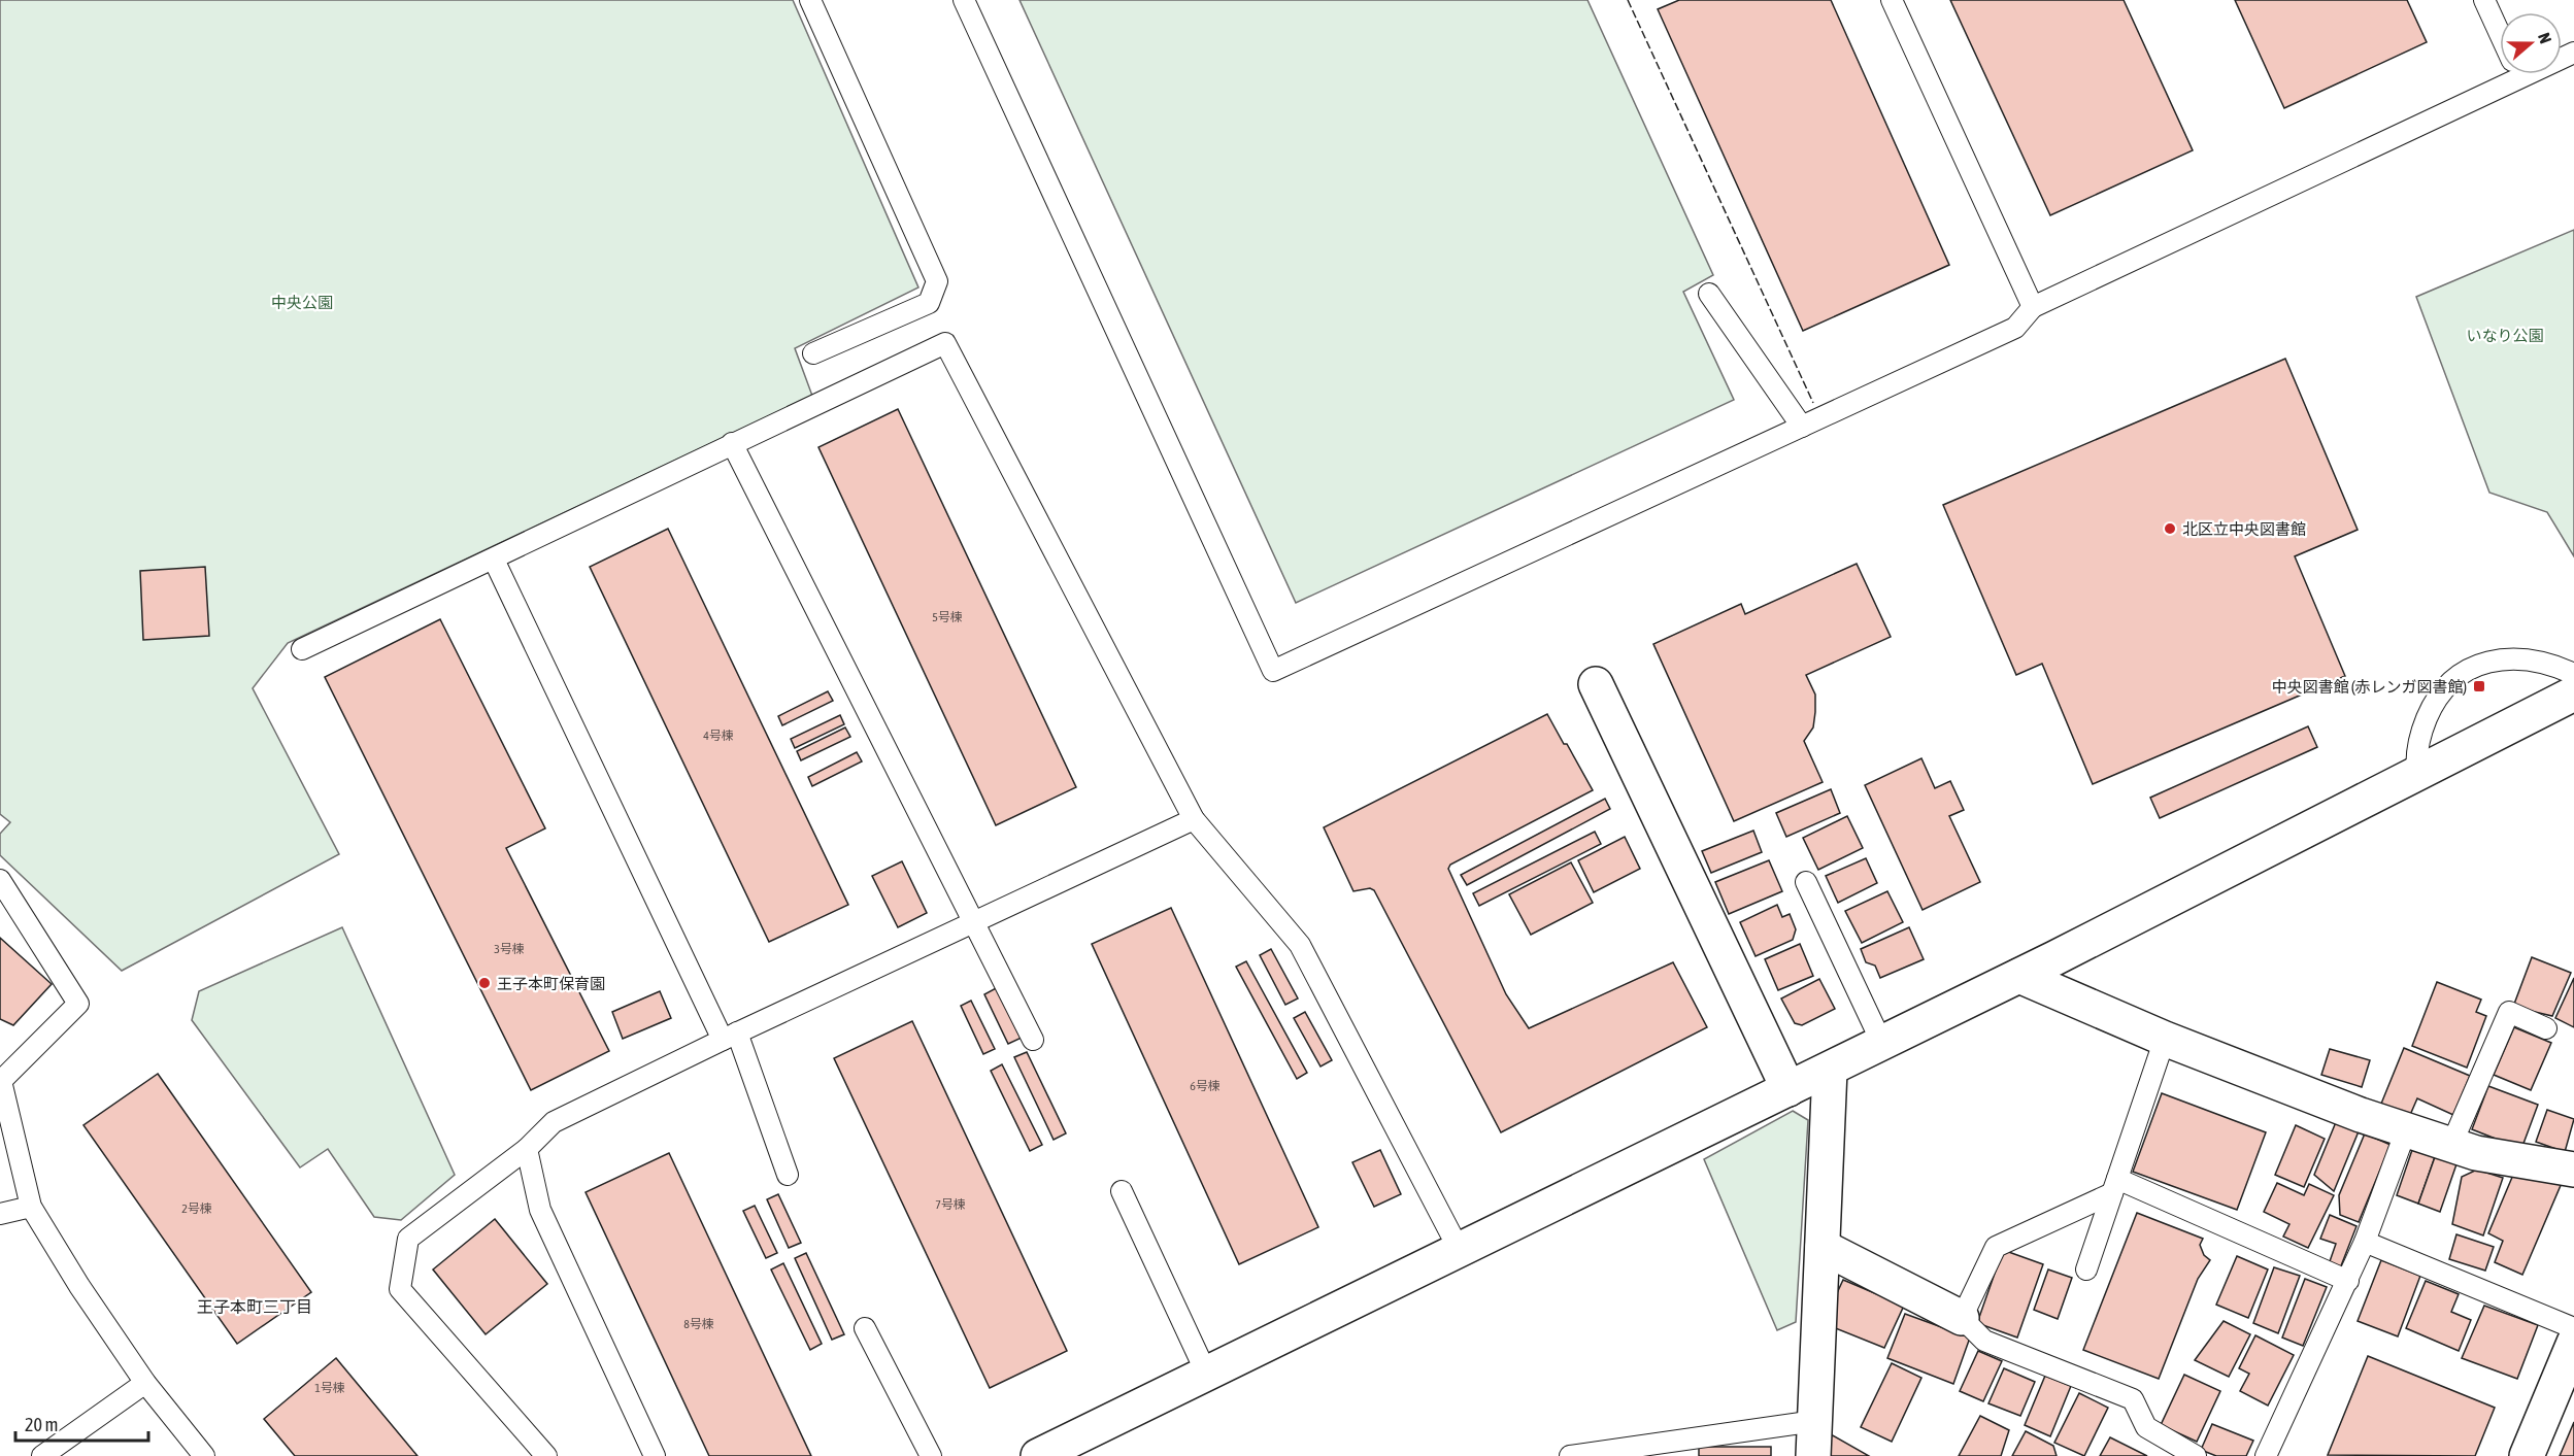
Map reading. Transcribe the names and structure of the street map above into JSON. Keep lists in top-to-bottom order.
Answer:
{
  "districts": ["王子本町三丁目"],
  "parks": ["中央公園", "いなり公園"],
  "places": {
    "other": ["北区立中央図書館", "王子本町保育園"],
    "transit": ["中央図書館 (赤レンガ図書館)"]
  },
  "house_numbers": [
    "5号棟",
    "4号棟",
    "3号棟",
    "6号棟",
    "7号棟",
    "2号棟",
    "8号棟",
    "1号棟"
  ],
  "scale_bar": "20 m",
  "north": "right"
}
